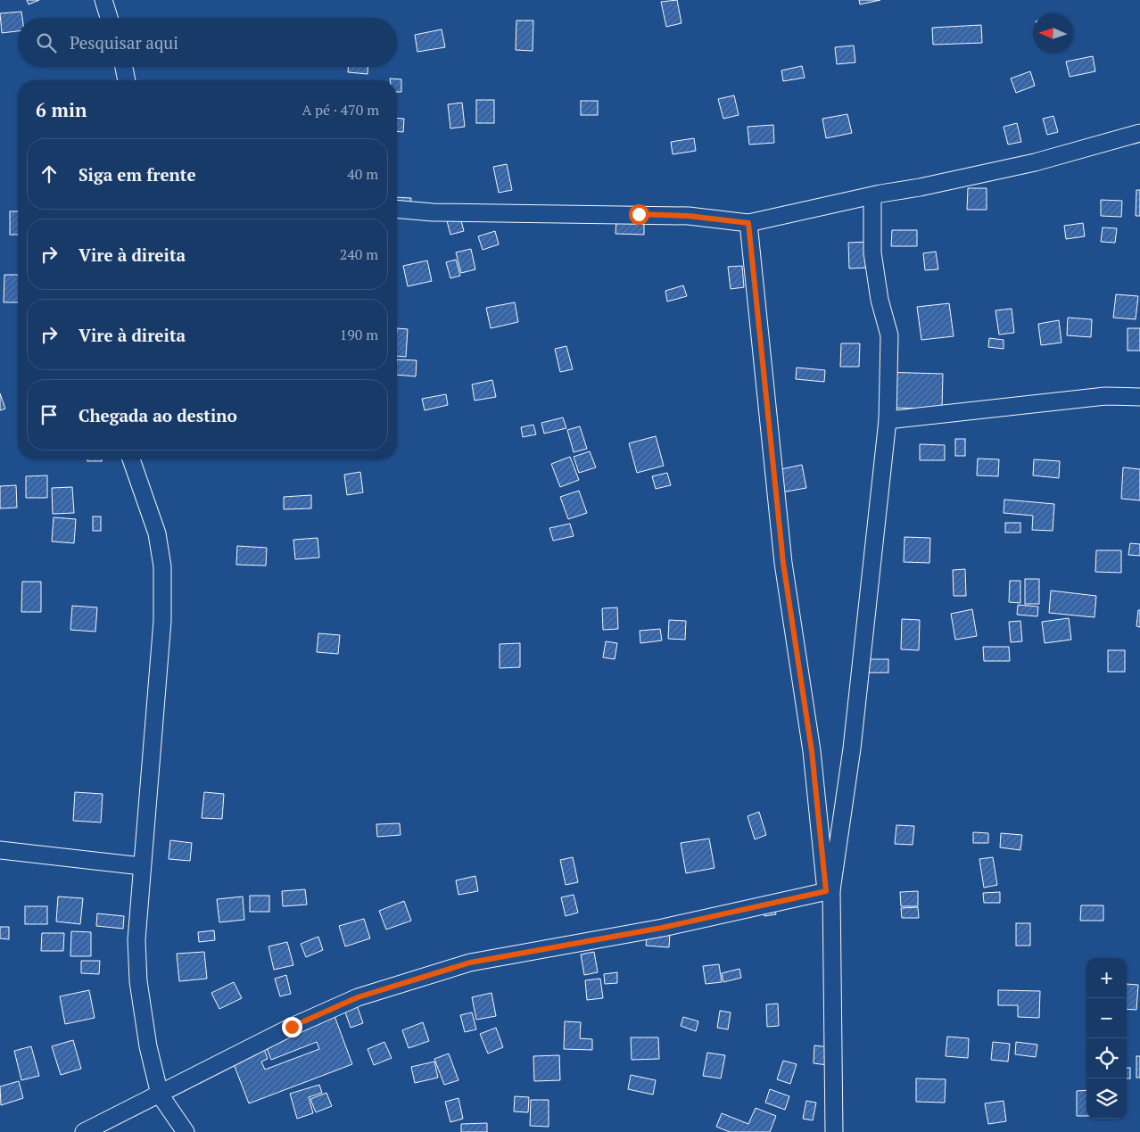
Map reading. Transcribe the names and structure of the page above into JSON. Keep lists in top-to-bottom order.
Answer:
{
  "north": "left",
  "page": {
    "search": "Pesquisar aqui",
    "heading": ["6 min", "A pé · 470 m"],
    "list": [
      ["Siga em frente", "40 m"],
      ["Vire à direita", "240 m"],
      ["Vire à direita", "190 m"],
      "Chegada ao destino"
    ],
    "map_buttons": ["+", "−"]
  }
}
